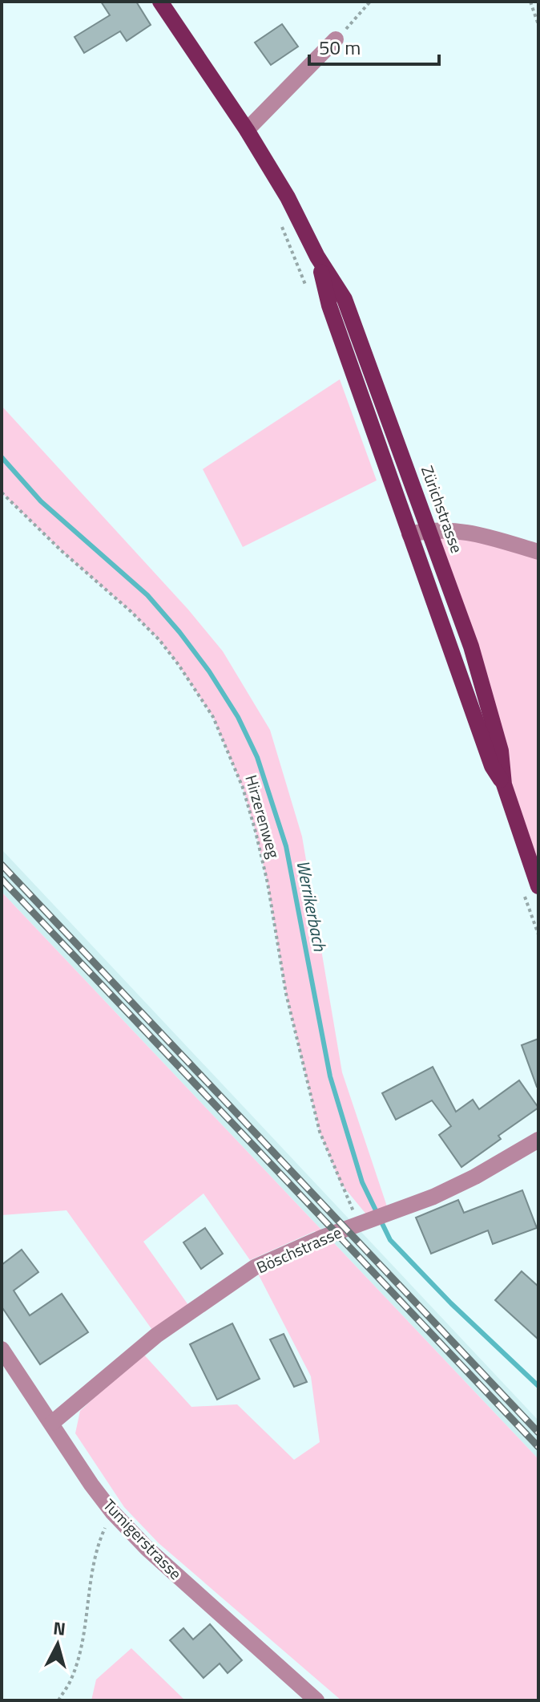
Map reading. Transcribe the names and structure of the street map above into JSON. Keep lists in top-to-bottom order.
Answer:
{
  "streets": {
    "main road": ["Zürichstrasse"],
    "street": ["Böschstrasse", "Tumigerstrasse"],
    "path": ["Hirzerenweg"]
  },
  "crossings": [
    ["Hirzerenweg", "Böschstrasse"],
    ["Böschstrasse", "Tumigerstrasse"]
  ],
  "water": ["Werrikerbach"],
  "scale_bar": "50 m",
  "north": "top"
}
